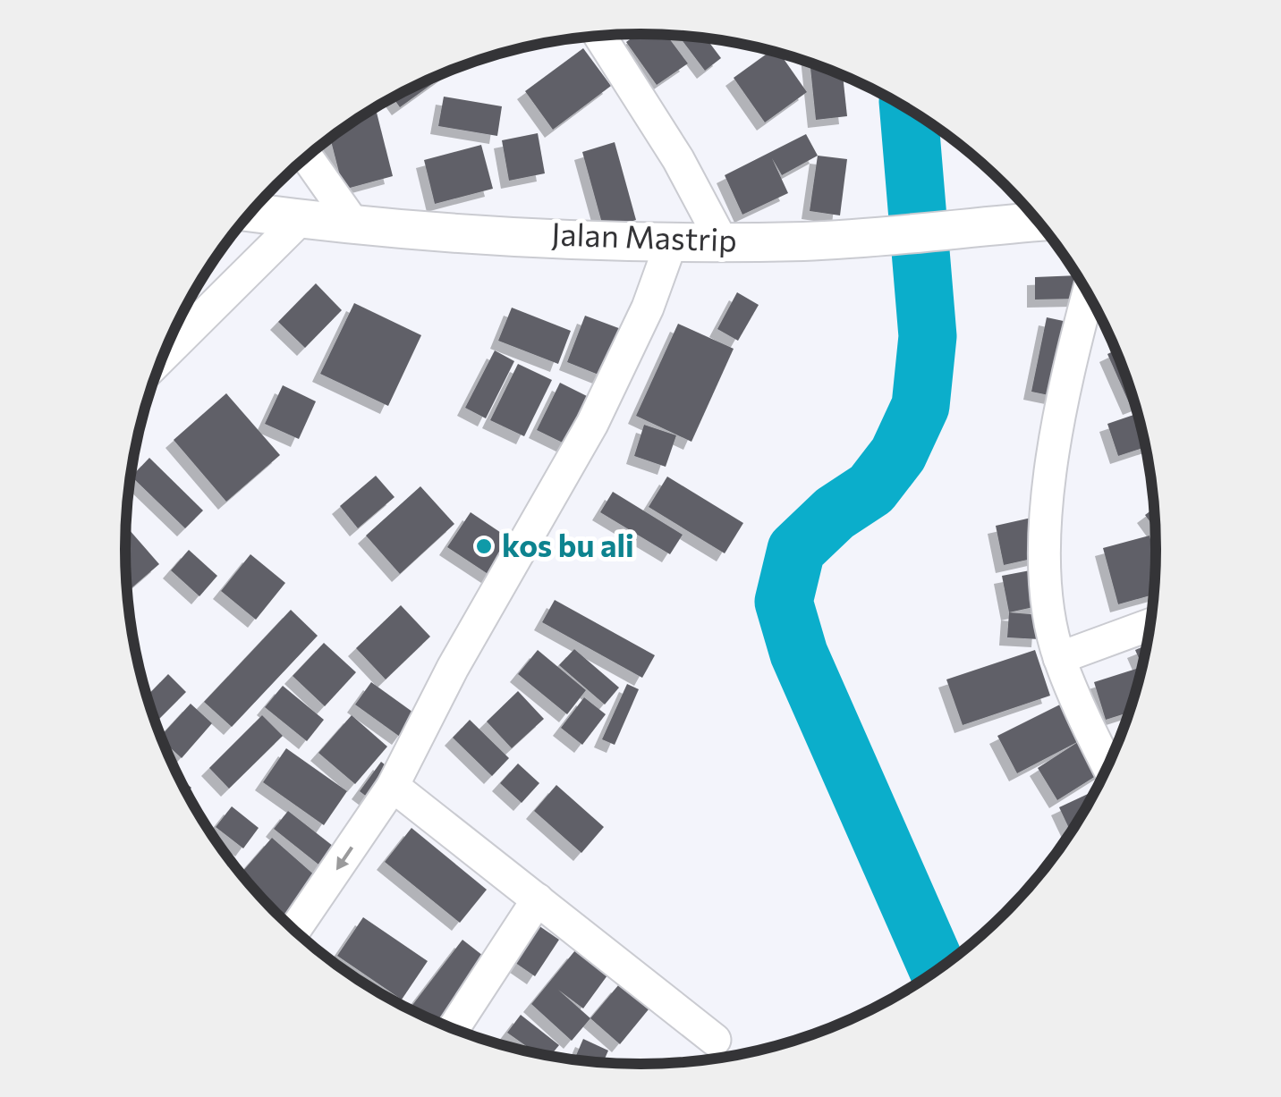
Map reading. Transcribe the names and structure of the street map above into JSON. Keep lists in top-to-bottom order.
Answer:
{
  "streets": {
    "main road": ["Jalan Mastrip"]
  },
  "places": ["kos bu ali"]
}
